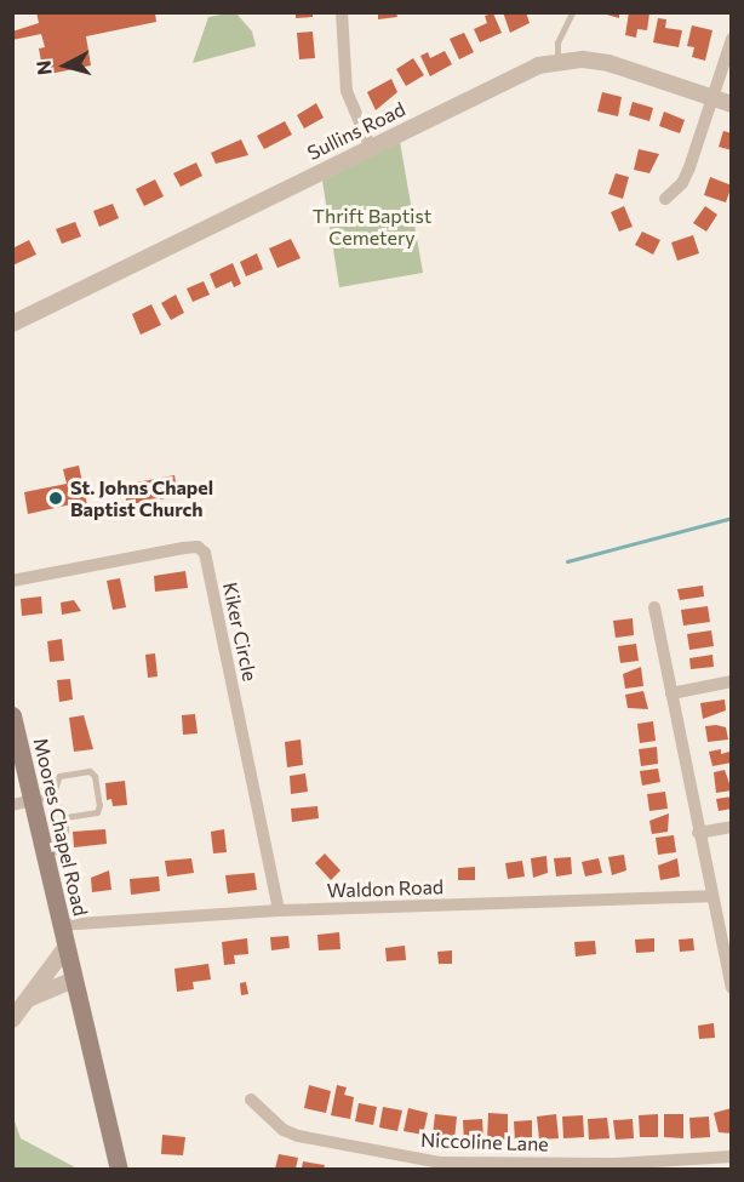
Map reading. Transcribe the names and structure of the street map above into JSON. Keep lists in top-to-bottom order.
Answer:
{
  "streets": {
    "main road": ["Moores Chapel Road"],
    "street": [
      "Sullins Road",
      "Kiker Circle",
      "Waldon Road",
      "Niccoline Lane"
    ]
  },
  "crossings": [
    ["Kiker Circle", "Waldon Road"],
    ["Moores Chapel Road", "Waldon Road"]
  ],
  "parks": ["Thrift Baptist Cemetery"],
  "places": ["St. Johns Chapel Baptist Church"],
  "north": "left"
}
